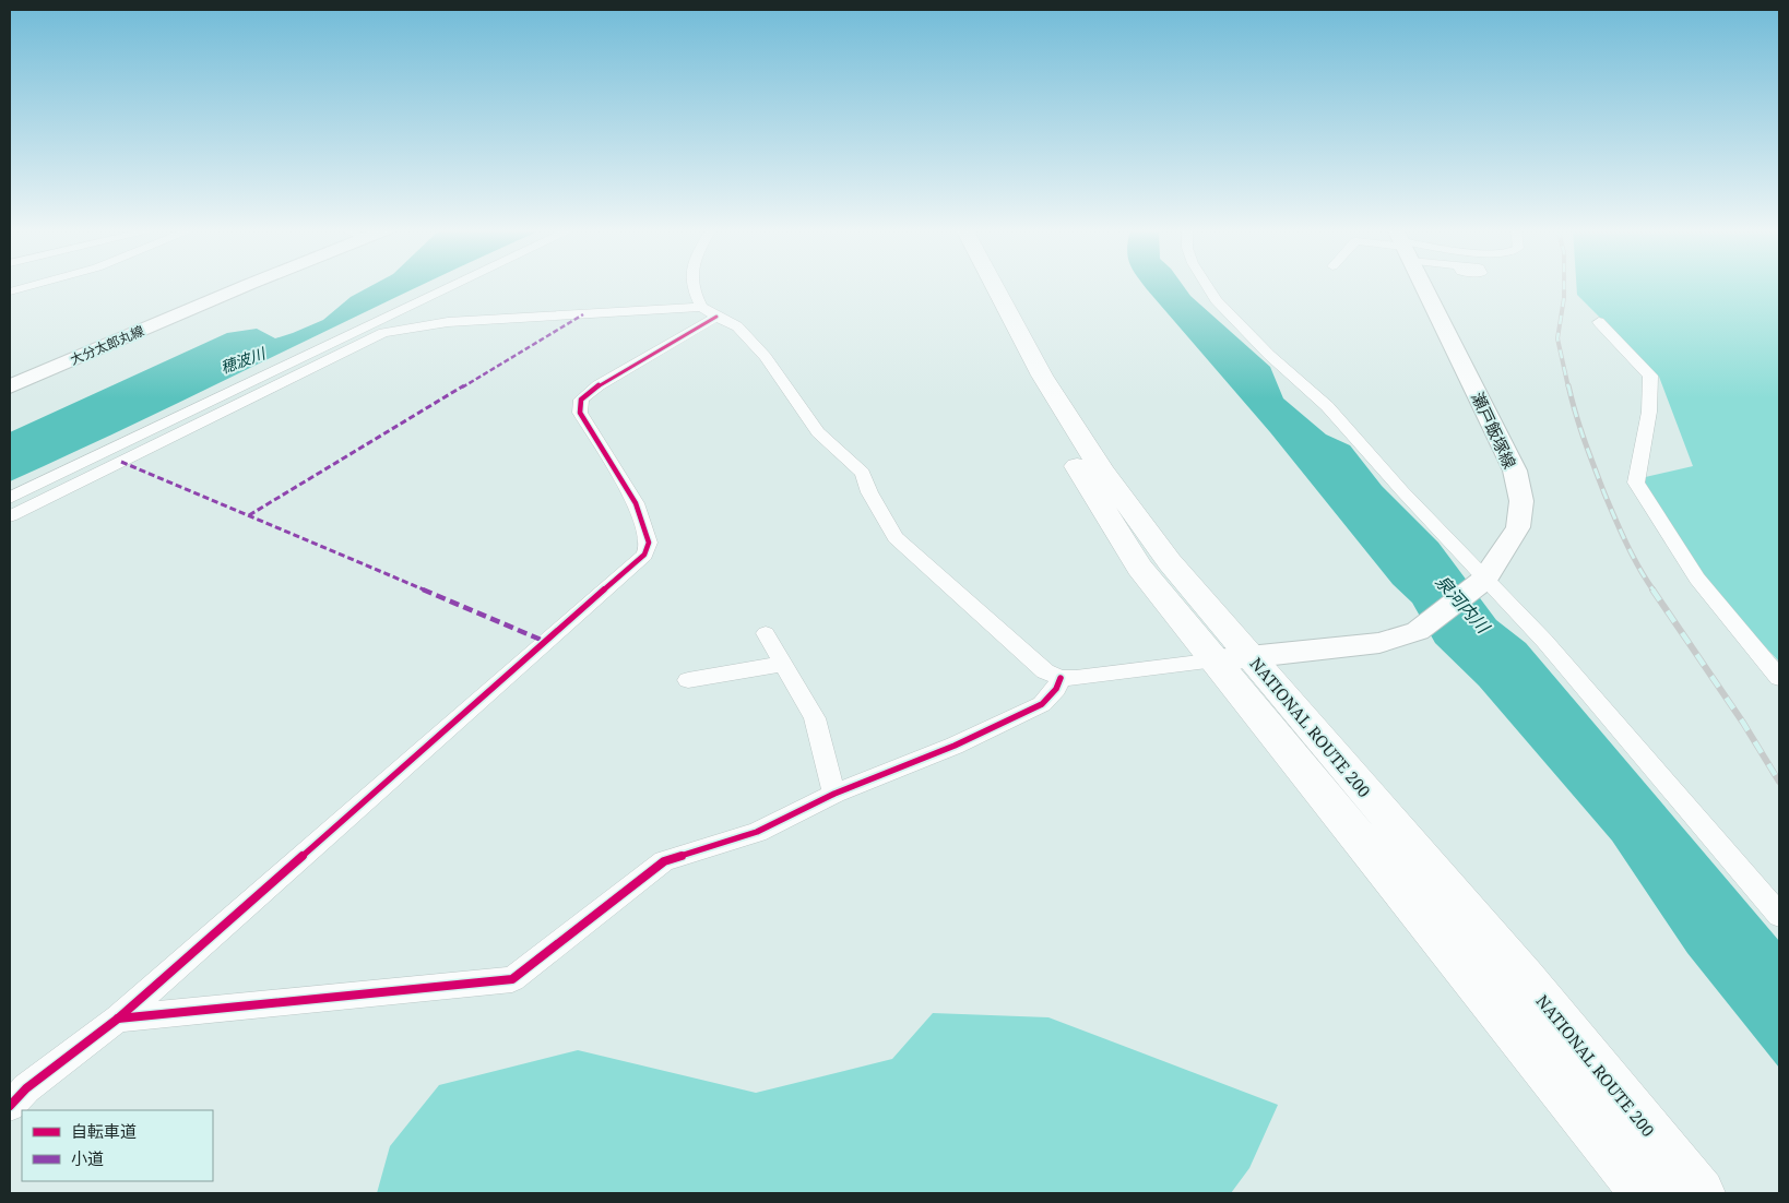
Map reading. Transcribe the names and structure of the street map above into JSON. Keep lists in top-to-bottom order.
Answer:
{
  "streets": {
    "highway": ["NATIONAL ROUTE 200"],
    "main road": ["大分太郎丸線", "瀬戸飯塚線"]
  },
  "crossings": [
    ["瀬戸飯塚線", "NATIONAL ROUTE 200"]
  ],
  "water": ["穂波川", "泉河内川"],
  "legend": ["自転車道", "小道"]
}
